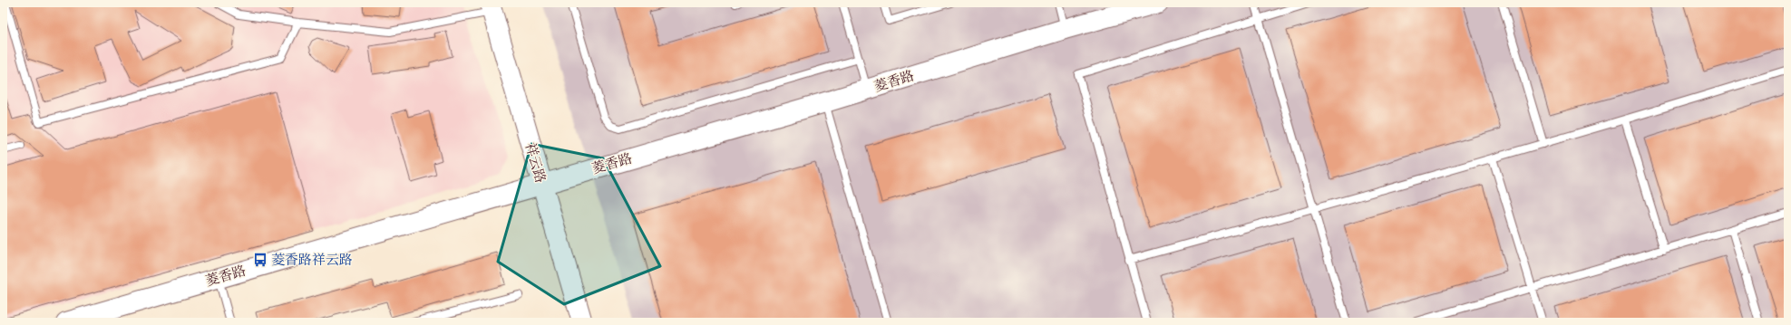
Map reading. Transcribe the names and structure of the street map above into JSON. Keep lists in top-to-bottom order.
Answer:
{
  "streets": {
    "street": ["菱香路", "祥云路"]
  },
  "crossings": [
    ["菱香路", "祥云路"]
  ],
  "places": {
    "bus stop": ["菱香路祥云路"]
  }
}
